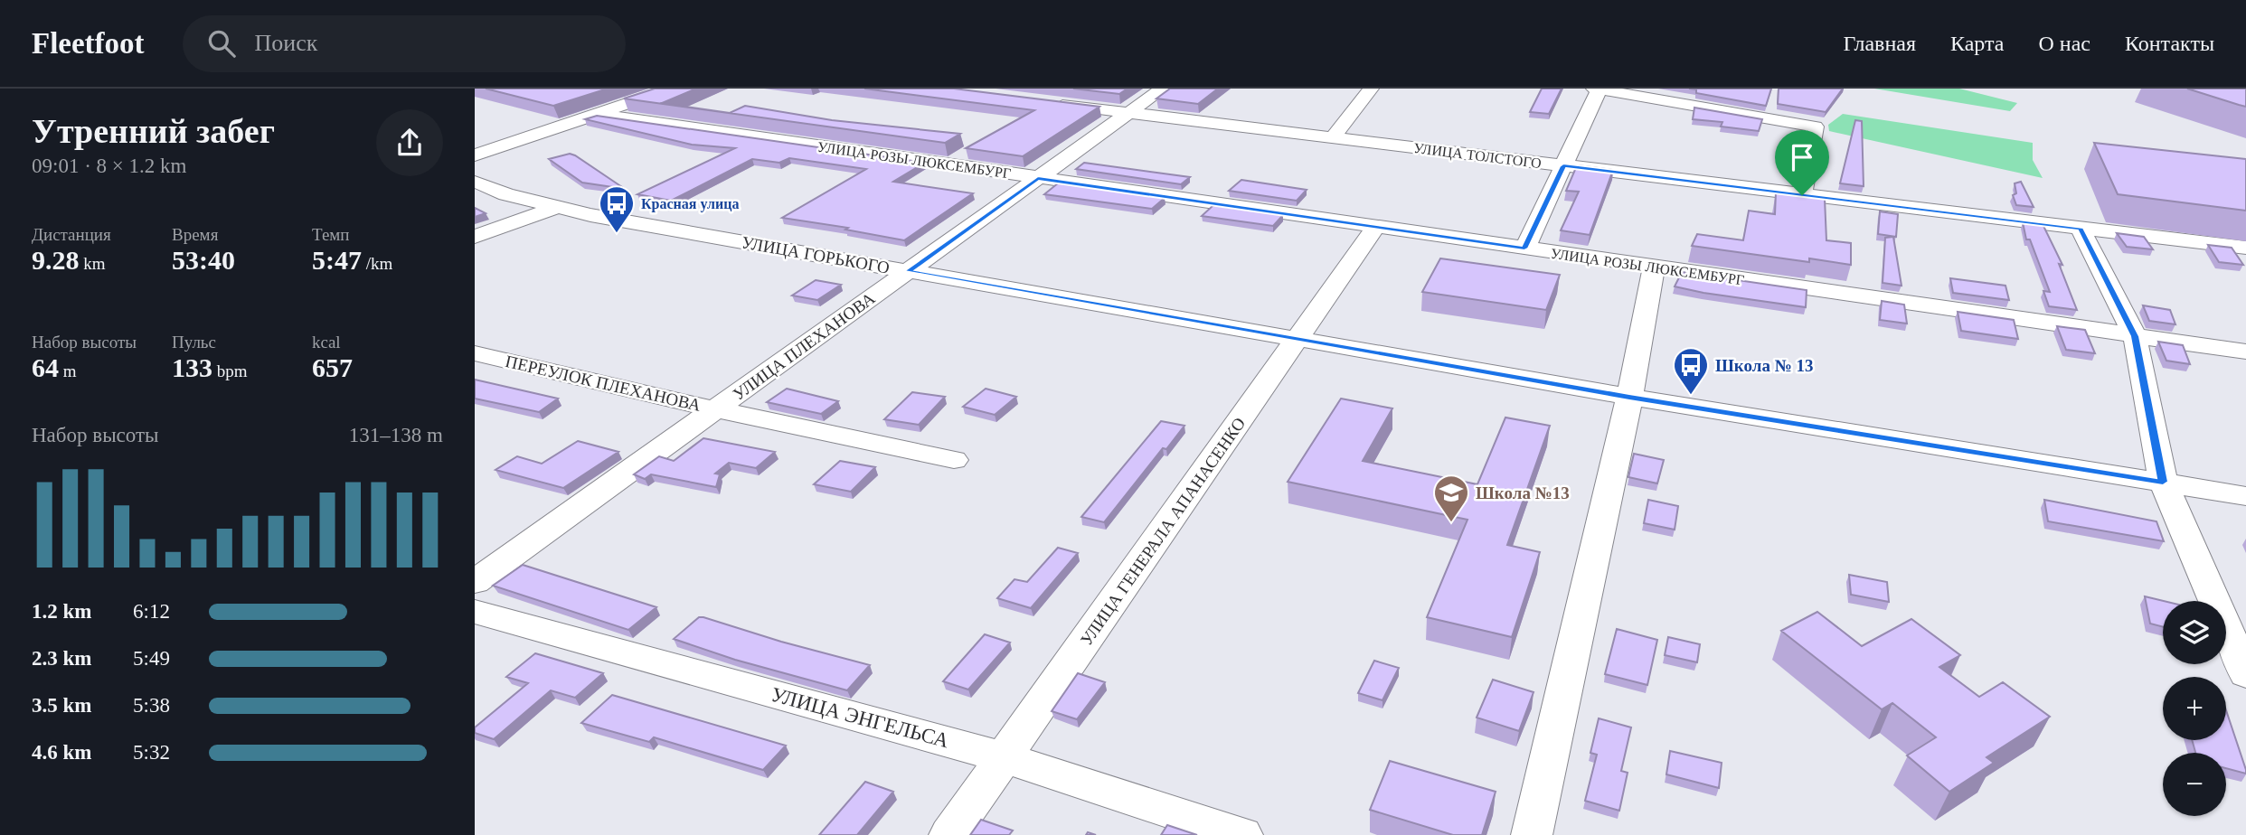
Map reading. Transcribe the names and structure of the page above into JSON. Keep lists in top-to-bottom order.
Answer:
{
  "streets": {
    "street": [
      "УЛИЦА ТОЛСТОГО",
      "УЛИЦА РОЗЫ ЛЮКСЕМБУРГ",
      "УЛИЦА ГОРЬКОГО",
      "УЛИЦА ПЛЕХАНОВА",
      "ПЕРЕУЛОК ПЛЕХАНОВА",
      "УЛИЦА ГЕНЕРАЛА АПАНАСЕНКО",
      "УЛИЦА ЭНГЕЛЬСА"
    ]
  },
  "crossings": [
    ["УЛИЦА ТОЛСТОГО", "УЛИЦА ПЛЕХАНОВА"],
    ["УЛИЦА РОЗЫ ЛЮКСЕМБУРГ", "УЛИЦА ПЛЕХАНОВА"],
    ["УЛИЦА РОЗЫ ЛЮКСЕМБУРГ", "УЛИЦА ГЕНЕРАЛА АПАНАСЕНКО"],
    ["УЛИЦА ГОРЬКОГО", "УЛИЦА ПЛЕХАНОВА"],
    ["УЛИЦА ГОРЬКОГО", "УЛИЦА ГЕНЕРАЛА АПАНАСЕНКО"],
    ["УЛИЦА ПЛЕХАНОВА", "ПЕРЕУЛОК ПЛЕХАНОВА"],
    ["УЛИЦА ГЕНЕРАЛА АПАНАСЕНКО", "УЛИЦА ЭНГЕЛЬСА"]
  ],
  "places": {
    "bus stop": ["Красная улица", "Школа № 13"],
    "school or university": ["Школа №13"]
  },
  "page": {
    "header": "Fleetfoot",
    "search": "Поиск",
    "nav": [
      "Главная",
      "Карта",
      "О нас",
      "Контакты"
    ],
    "heading": ["Утренний забег", "09:01 · 8 × 1.2 km"],
    "stats": [
      ["Дистанция", "9.28 km"],
      ["Время", "53:40"],
      ["Темп", "5:47 /km"],
      ["Набор высоты", "64 m"],
      ["Пульс", "133 bpm"],
      ["kcal", "657"]
    ],
    "chart": ["Набор высоты", "131–138 m"],
    "list": [
      {
        "name": "1.2 km",
        "note": "6:12"
      },
      {
        "name": "2.3 km",
        "note": "5:49"
      },
      {
        "name": "3.5 km",
        "note": "5:38"
      },
      {
        "name": "4.6 km",
        "note": "5:32"
      }
    ],
    "map_buttons": ["+", "−"]
  }
}
